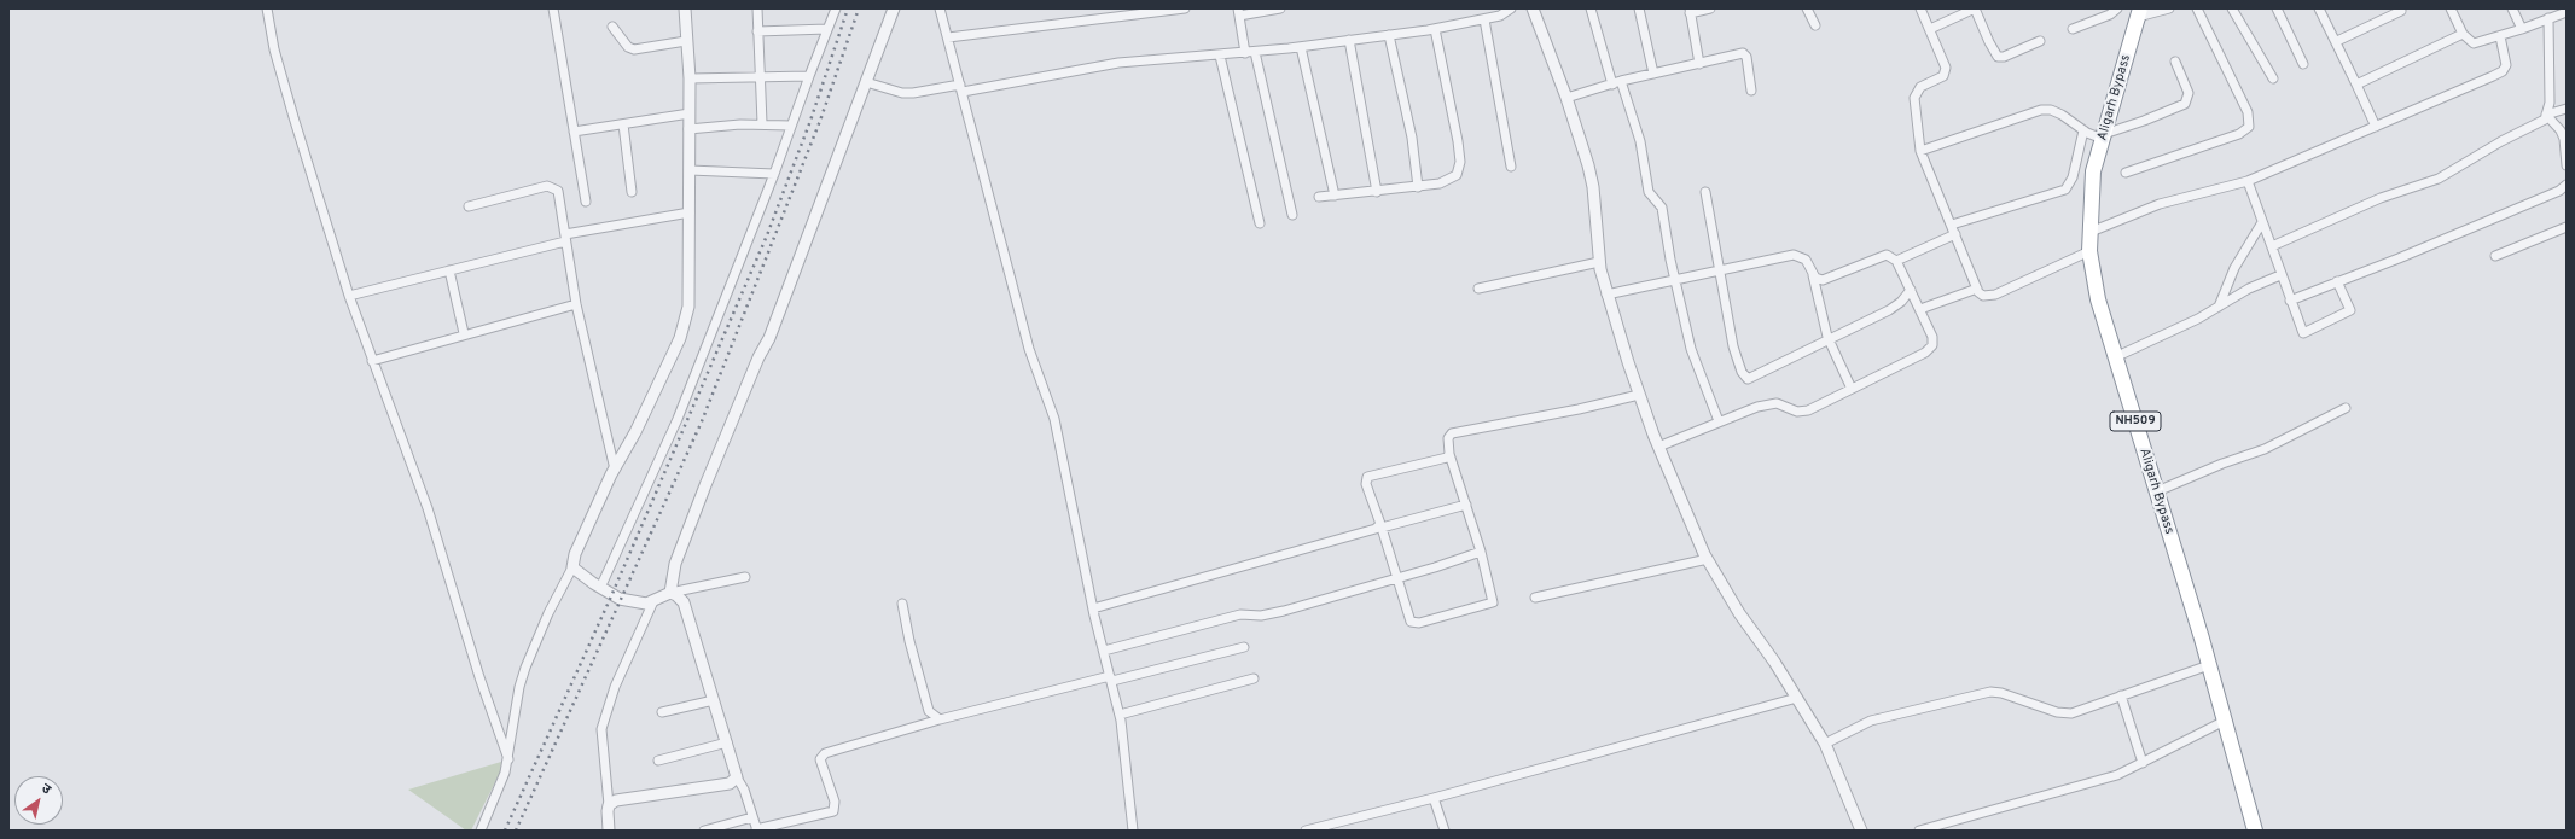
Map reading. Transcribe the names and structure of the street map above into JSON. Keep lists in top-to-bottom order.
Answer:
{
  "streets": {
    "highway": ["Aligarh Bypass", "NH509"]
  },
  "north": "top right"
}
